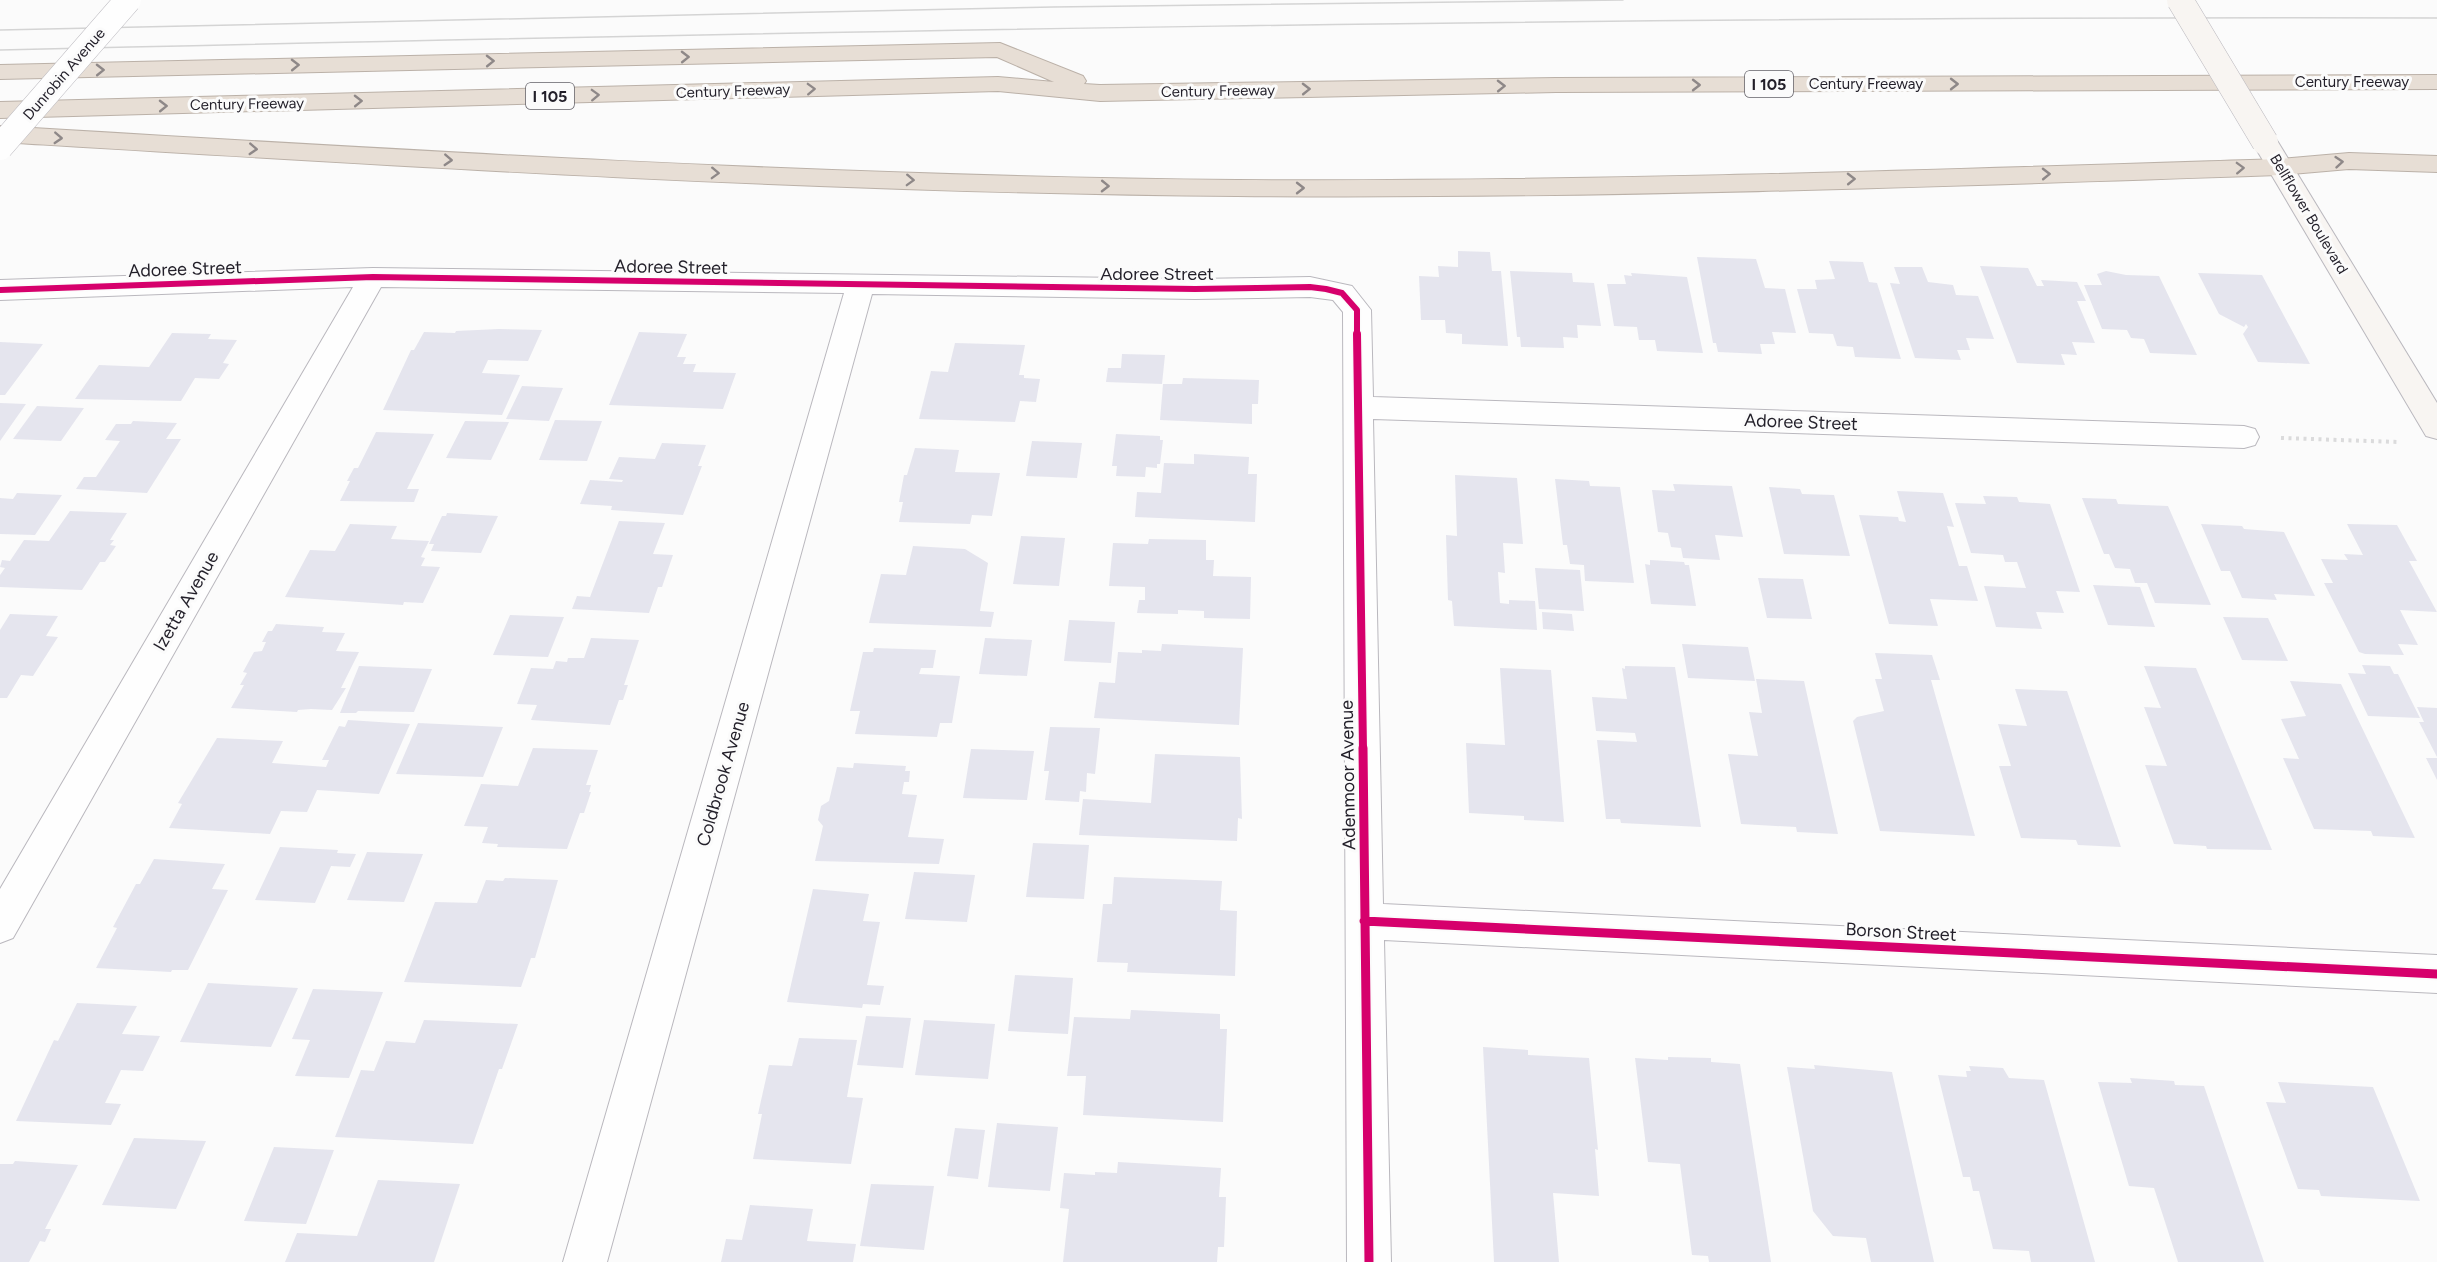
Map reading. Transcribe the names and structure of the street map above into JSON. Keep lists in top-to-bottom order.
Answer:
{
  "streets": {
    "highway": ["Century Freeway", "I 105"],
    "main road": ["Bellflower Boulevard"],
    "street": [
      "Dunrobin Avenue",
      "Adoree Street",
      "Izetta Avenue",
      "Coldbrook Avenue",
      "Adenmoor Avenue",
      "Borson Street"
    ]
  },
  "crossings": [
    ["Adoree Street", "Izetta Avenue"],
    ["Adoree Street", "Coldbrook Avenue"],
    ["Adoree Street", "Adenmoor Avenue"],
    ["Adenmoor Avenue", "Borson Street"]
  ]
}
